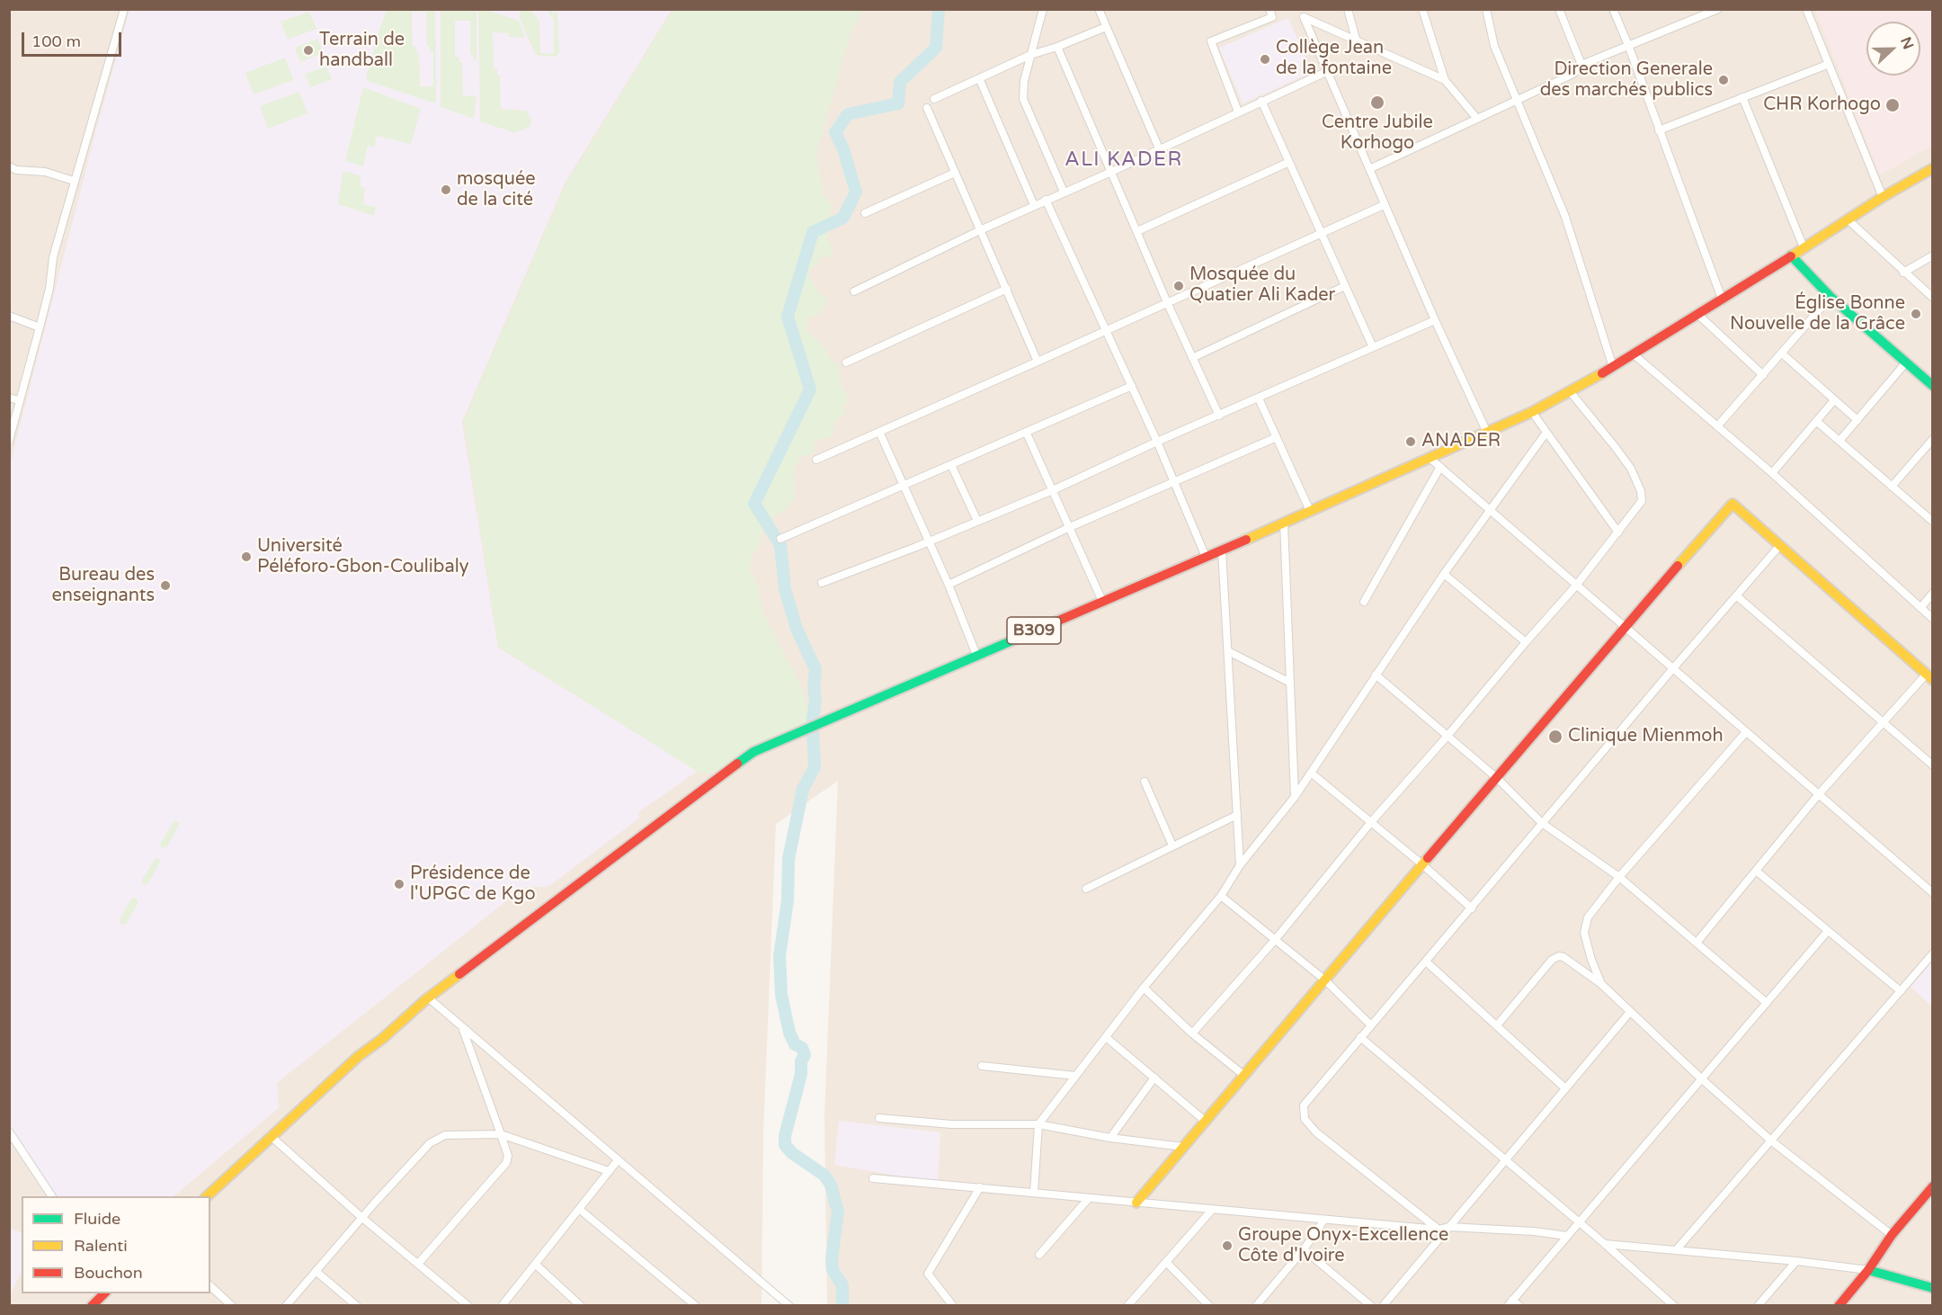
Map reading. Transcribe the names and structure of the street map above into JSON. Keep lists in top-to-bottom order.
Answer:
{
  "streets": {
    "main road": ["B309"]
  },
  "districts": ["ALI KADER"],
  "places": [
    "Terrain de handball",
    "Collège Jean de la fontaine",
    "Direction Generale des marchés publics",
    "Centre Jubile Korhogo",
    "CHR Korhogo",
    "mosquée de la cité",
    "Mosquée du Quatier Ali Kader",
    "Église Bonne Nouvelle de la Grâce",
    "ANADER",
    "Université Péléforo-Gbon-Coulibaly",
    "Bureau des enseignants",
    "Clinique Mienmoh",
    "Présidence de l'UPGC de Kgo",
    "Groupe Onyx-Excellence Côte d'Ivoire"
  ],
  "legend": ["Fluide", "Ralenti", "Bouchon"],
  "scale_bar": "100 m",
  "north": "right"
}
